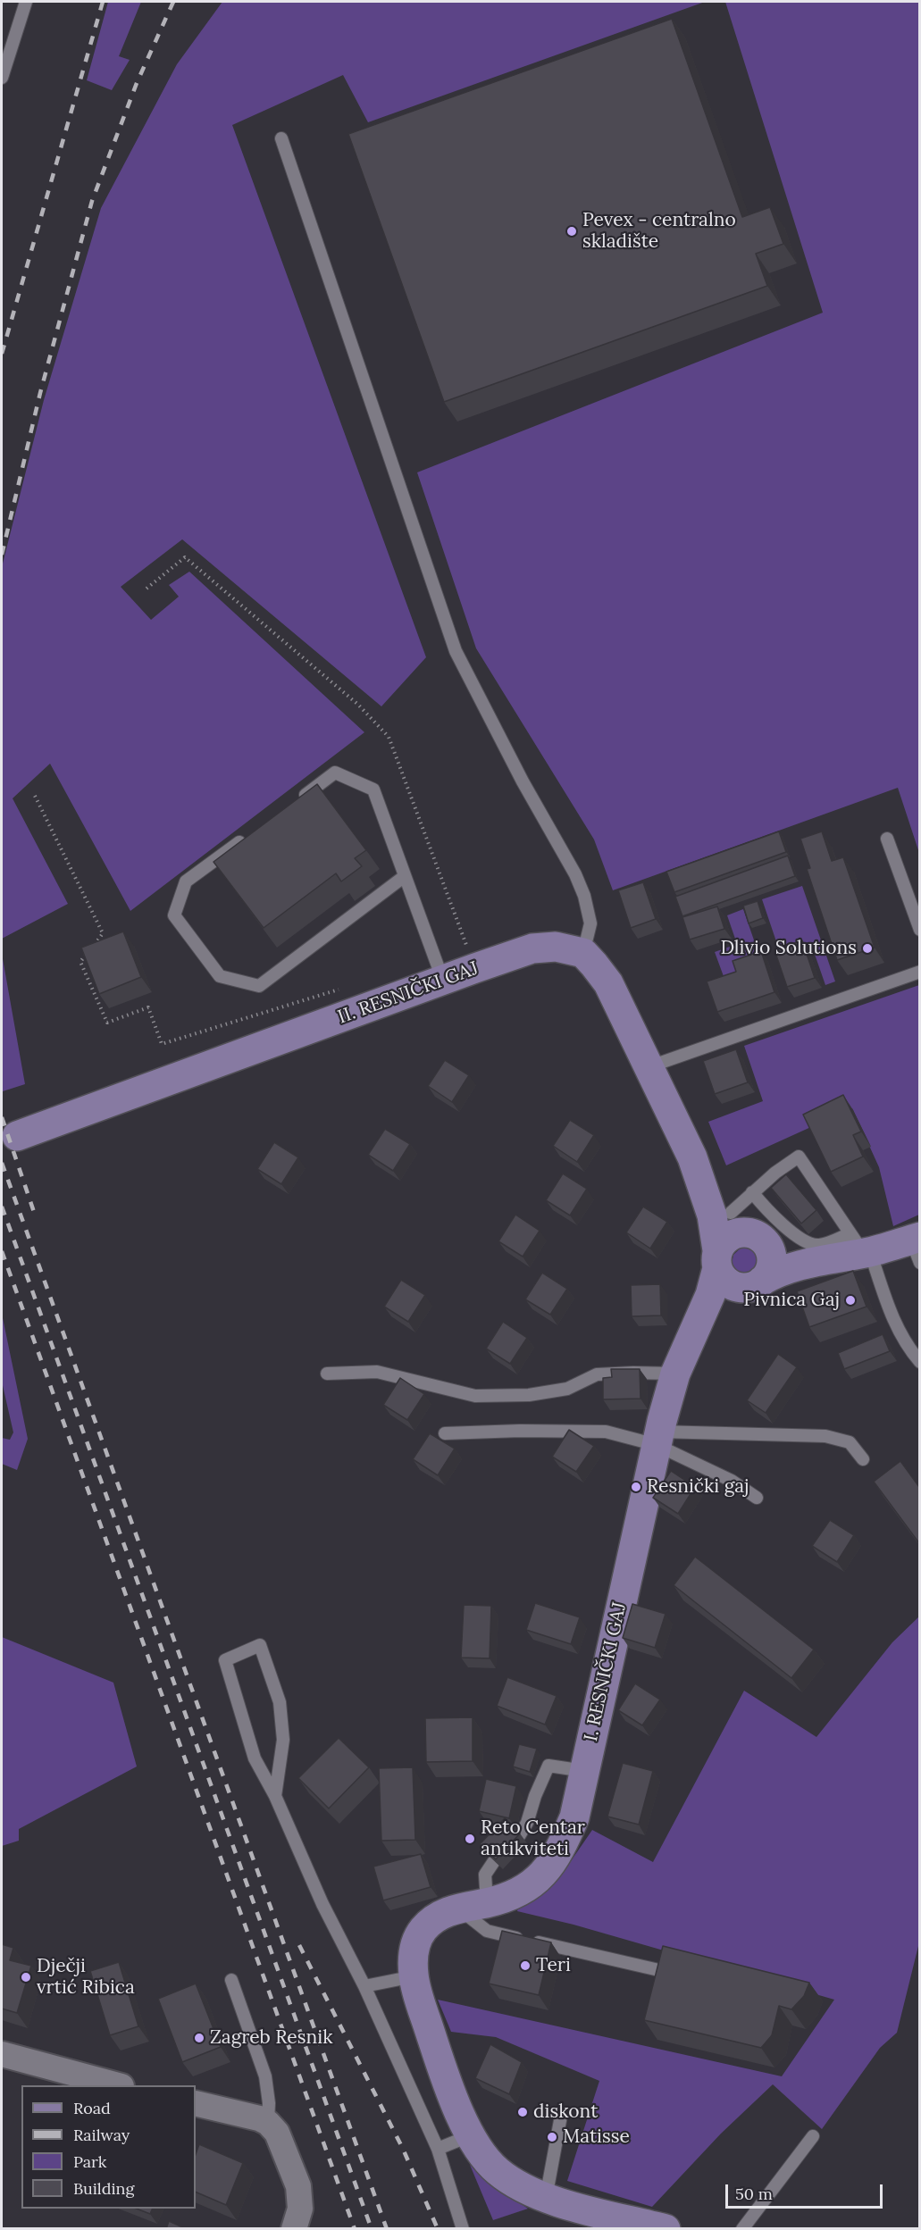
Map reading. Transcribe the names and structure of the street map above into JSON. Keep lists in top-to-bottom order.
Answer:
{
  "streets": {
    "street": ["II. RESNIČKI GAJ", "I. RESNIČKI GAJ"]
  },
  "places": [
    "Pevex - centralno skladište",
    "Dlivio Solutions",
    "Pivnica Gaj",
    "Resnički gaj",
    "Reto Centar antikviteti",
    "Teri",
    "Dječji vrtić Ribica",
    "Zagreb Resnik",
    "diskont",
    "Matisse"
  ],
  "legend": [
    "Road",
    "Railway",
    "Park",
    "Building"
  ],
  "scale_bar": "50 m"
}
